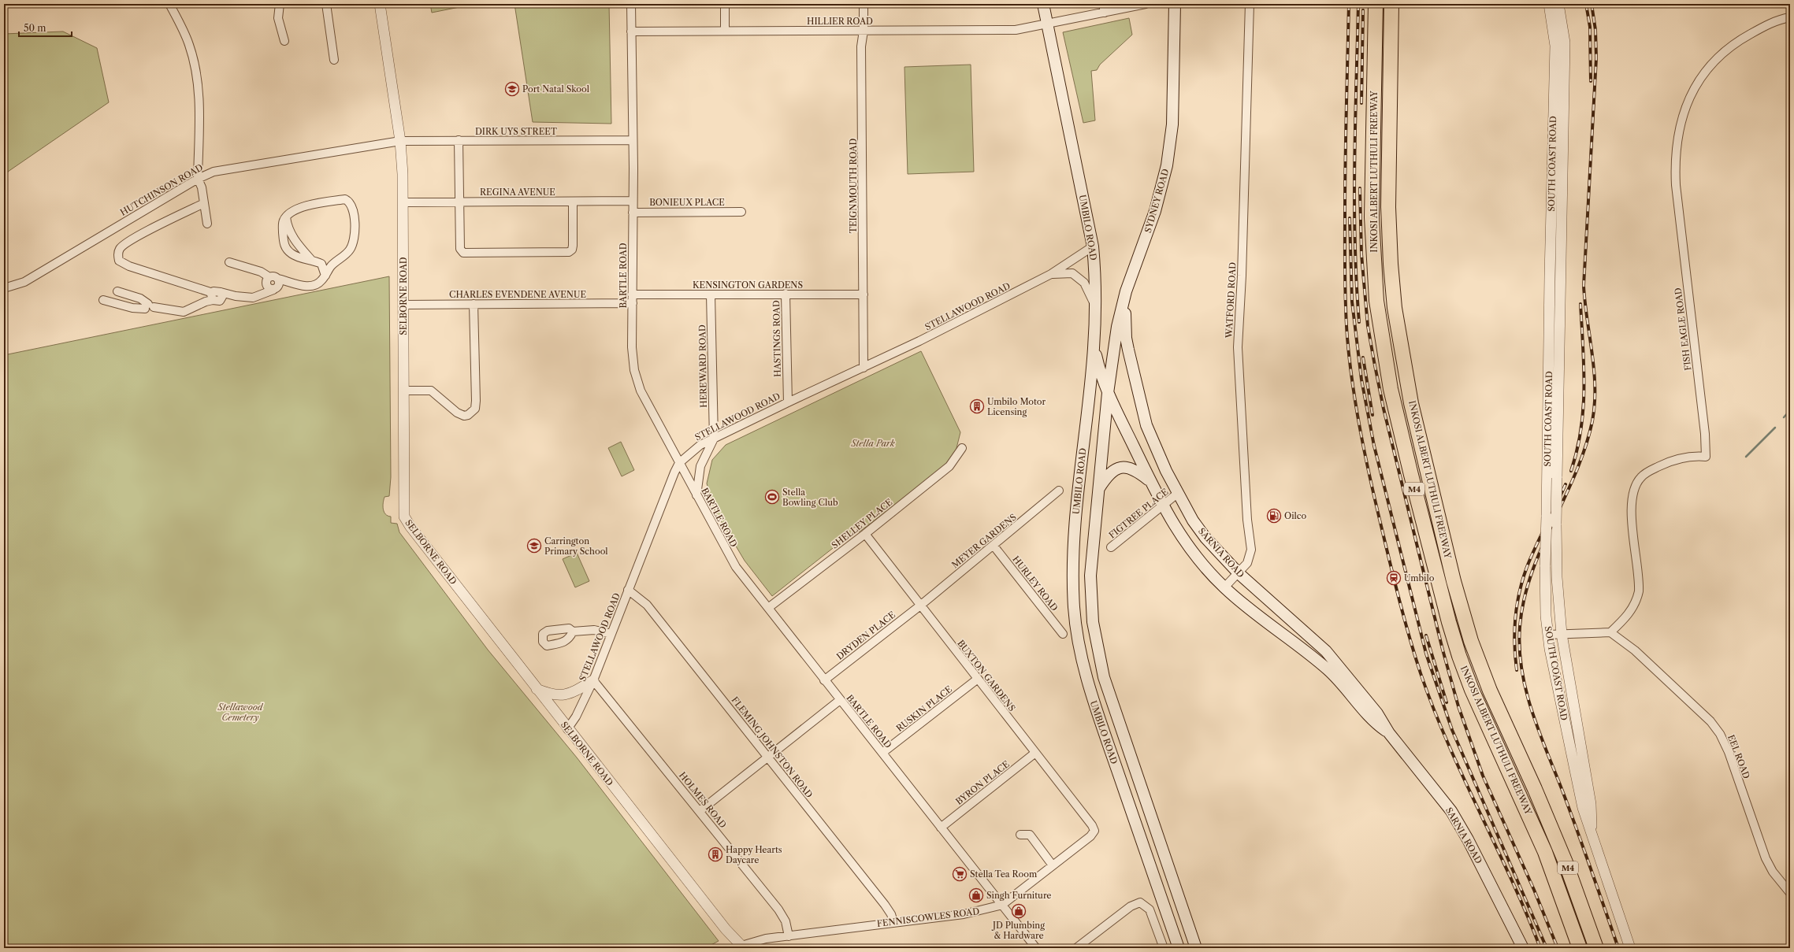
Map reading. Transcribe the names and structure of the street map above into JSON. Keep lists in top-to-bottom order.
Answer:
{
  "streets": {
    "highway": ["INKOSI ALBERT LUTHULI FREEWAY", "M4"],
    "main road": ["SYDNEY ROAD", "UMBILO ROAD", "SARNIA ROAD"],
    "street": [
      "HILLIER ROAD",
      "DIRK UYS STREET",
      "SOUTH COAST ROAD",
      "TEIGNMOUTH ROAD",
      "HUTCHINSON ROAD",
      "REGINA AVENUE",
      "BONIEUX PLACE",
      "BARTLE ROAD",
      "KENSINGTON GARDENS",
      "CHARLES EVENDENE AVENUE",
      "SELBORNE ROAD",
      "WATFORD ROAD",
      "STELLAWOOD ROAD",
      "FISH EAGLE ROAD",
      "HASTINGS ROAD",
      "HEREWARD ROAD",
      "FIGTREE PLACE",
      "SHELLEY PLACE",
      "MEYER GARDENS",
      "HURLEY ROAD",
      "DRYDEN PLACE",
      "BUXTON GARDENS",
      "RUSKIN PLACE",
      "FLEMING JOHNSTON ROAD",
      "EEL ROAD",
      "BYRON PLACE",
      "HOLMES ROAD",
      "FENNISCOWLES ROAD"
    ]
  },
  "crossings": [
    ["HILLIER ROAD", "TEIGNMOUTH ROAD"],
    ["HILLIER ROAD", "UMBILO ROAD"],
    ["HILLIER ROAD", "BARTLE ROAD"],
    ["DIRK UYS STREET", "HUTCHINSON ROAD"],
    ["DIRK UYS STREET", "BARTLE ROAD"],
    ["DIRK UYS STREET", "SELBORNE ROAD"],
    ["TEIGNMOUTH ROAD", "KENSINGTON GARDENS"],
    ["TEIGNMOUTH ROAD", "STELLAWOOD ROAD"],
    ["HUTCHINSON ROAD", "SELBORNE ROAD"],
    ["REGINA AVENUE", "BARTLE ROAD"],
    ["REGINA AVENUE", "SELBORNE ROAD"],
    ["SYDNEY ROAD", "UMBILO ROAD"],
    ["SYDNEY ROAD", "SARNIA ROAD"],
    ["BONIEUX PLACE", "BARTLE ROAD"],
    ["UMBILO ROAD", "STELLAWOOD ROAD"],
    ["UMBILO ROAD", "SARNIA ROAD"],
    ["BARTLE ROAD", "KENSINGTON GARDENS"],
    ["BARTLE ROAD", "CHARLES EVENDENE AVENUE"],
    ["BARTLE ROAD", "STELLAWOOD ROAD"],
    ["BARTLE ROAD", "SHELLEY PLACE"],
    ["BARTLE ROAD", "DRYDEN PLACE"],
    ["BARTLE ROAD", "RUSKIN PLACE"],
    ["BARTLE ROAD", "BYRON PLACE"],
    ["BARTLE ROAD", "FENNISCOWLES ROAD"],
    ["KENSINGTON GARDENS", "HASTINGS ROAD"],
    ["KENSINGTON GARDENS", "HEREWARD ROAD"],
    ["CHARLES EVENDENE AVENUE", "SELBORNE ROAD"],
    ["SELBORNE ROAD", "STELLAWOOD ROAD"],
    ["SELBORNE ROAD", "FENNISCOWLES ROAD"],
    ["WATFORD ROAD", "SARNIA ROAD"],
    ["STELLAWOOD ROAD", "HASTINGS ROAD"],
    ["STELLAWOOD ROAD", "HEREWARD ROAD"],
    ["STELLAWOOD ROAD", "FLEMING JOHNSTON ROAD"],
    ["STELLAWOOD ROAD", "HOLMES ROAD"],
    ["FISH EAGLE ROAD", "EEL ROAD"],
    ["FIGTREE PLACE", "SARNIA ROAD"],
    ["SHELLEY PLACE", "BUXTON GARDENS"],
    ["MEYER GARDENS", "HURLEY ROAD"],
    ["MEYER GARDENS", "DRYDEN PLACE"],
    ["MEYER GARDENS", "BUXTON GARDENS"],
    ["DRYDEN PLACE", "BUXTON GARDENS"],
    ["BUXTON GARDENS", "RUSKIN PLACE"],
    ["BUXTON GARDENS", "BYRON PLACE"],
    ["BUXTON GARDENS", "FENNISCOWLES ROAD"],
    ["FLEMING JOHNSTON ROAD", "FENNISCOWLES ROAD"],
    ["HOLMES ROAD", "FENNISCOWLES ROAD"]
  ],
  "parks": ["Stella Park", "Stellawood Cemetery"],
  "places": {
    "school or university": ["Port Natal Skool", "Carrington Primary School"],
    "building": ["Umbilo Motor Licensing", "Happy Hearts Daycare"],
    "sports": ["Stella Bowling Club"],
    "fuel station": ["Oilco"],
    "station": ["Umbilo"],
    "supermarket": ["Stella Tea Room"],
    "shop": ["Singh Furniture", "JD Plumbing & Hardware"]
  },
  "scale_bar": "50 m"
}
